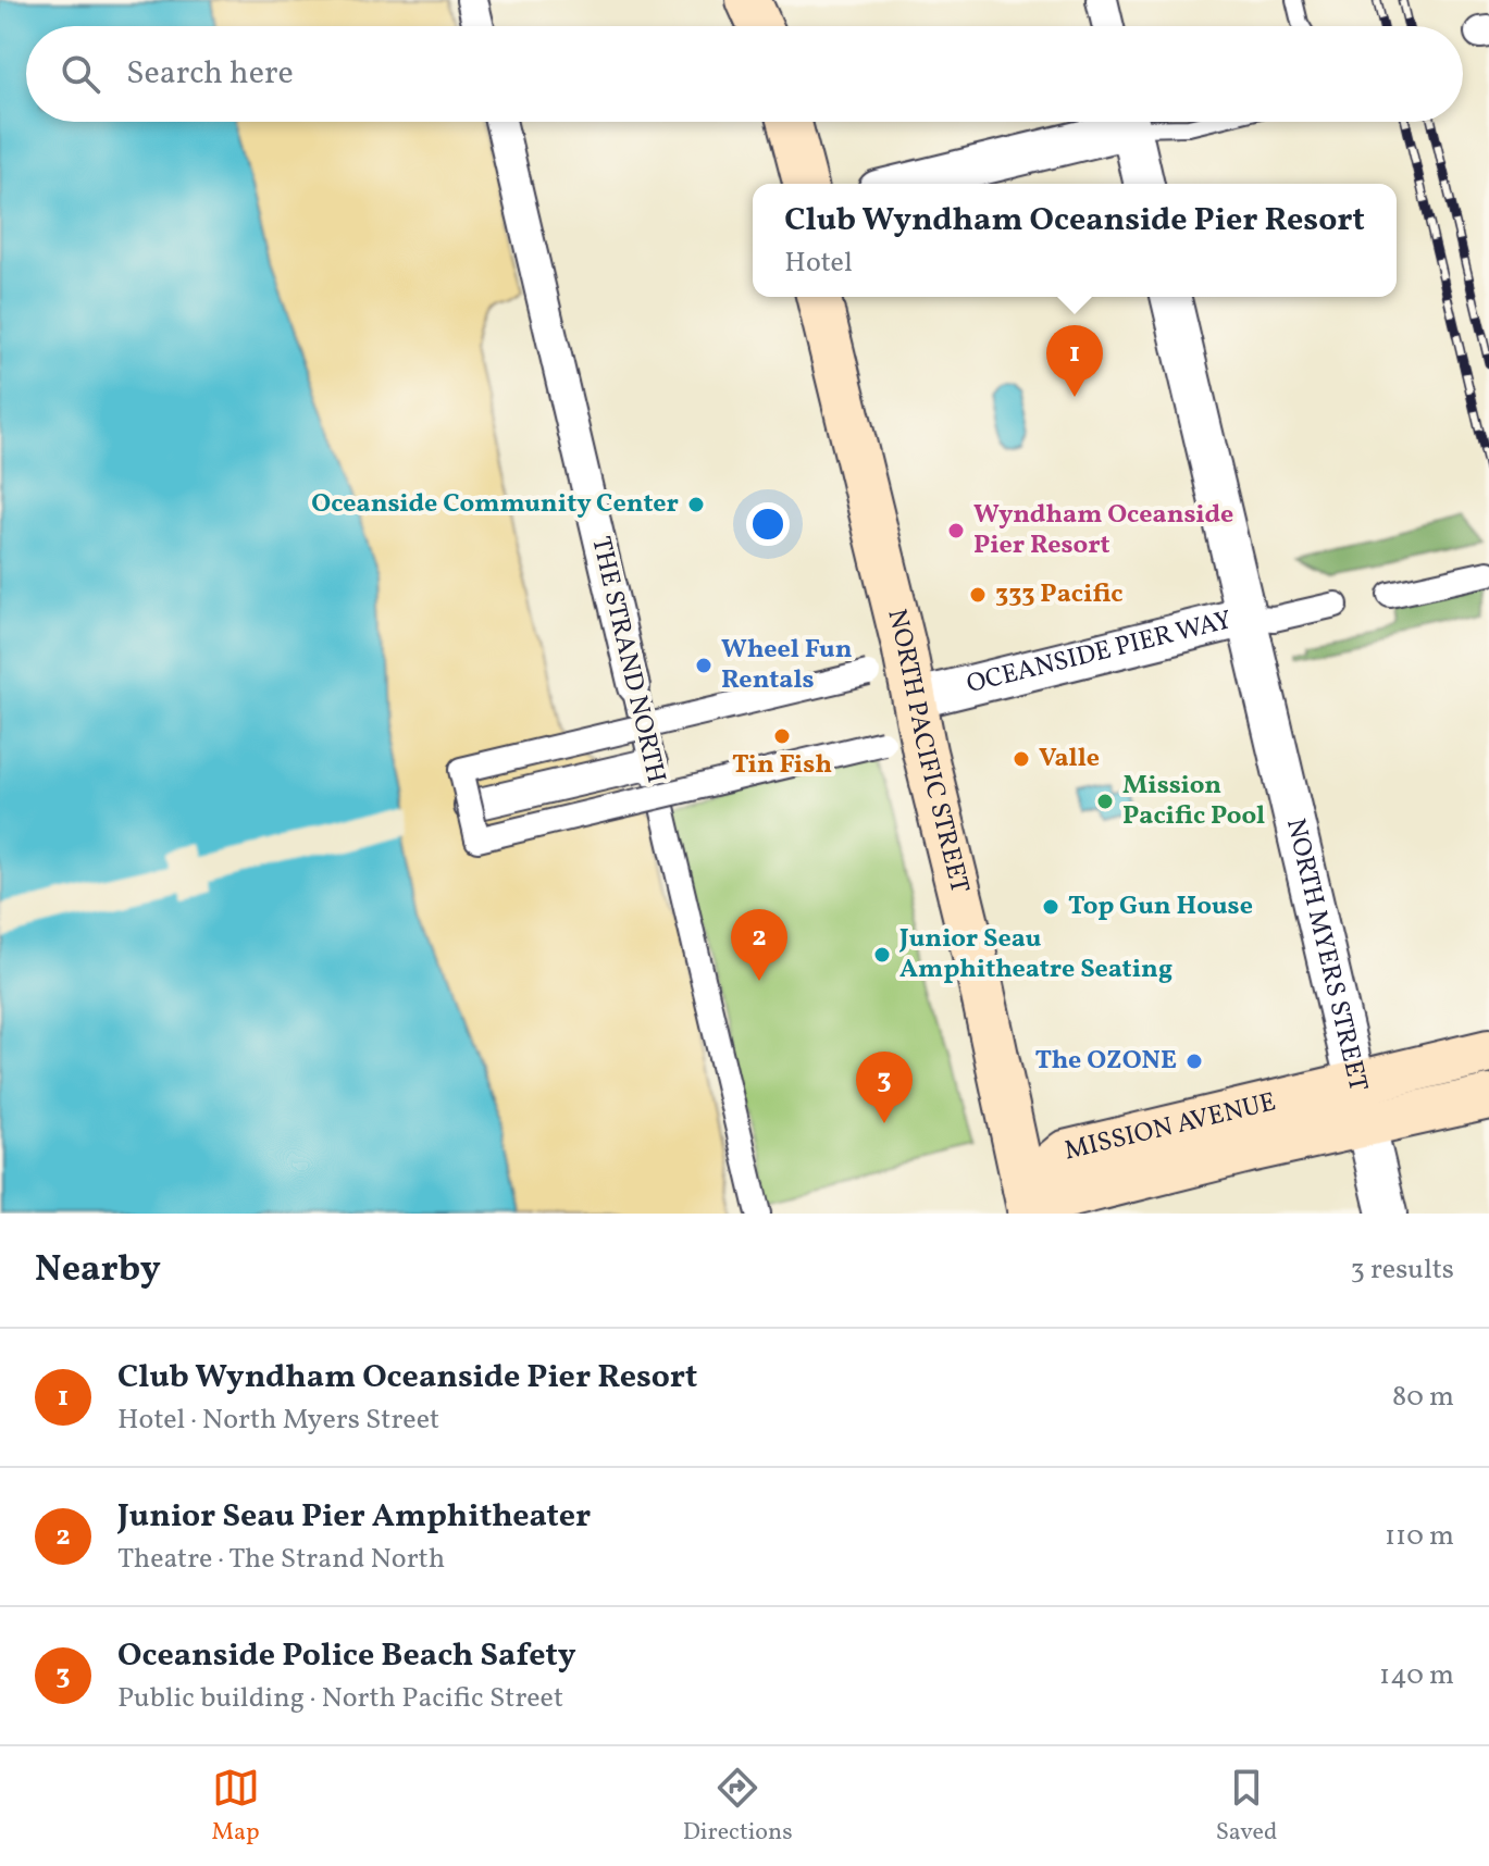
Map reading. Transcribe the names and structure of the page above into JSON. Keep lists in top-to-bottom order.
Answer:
{
  "streets": {
    "main road": ["NORTH PACIFIC STREET", "MISSION AVENUE"],
    "street": ["OCEANSIDE PIER WAY", "THE STRAND NORTH", "NORTH MYERS STREET"]
  },
  "crossings": [
    ["OCEANSIDE PIER WAY", "NORTH PACIFIC STREET"],
    ["OCEANSIDE PIER WAY", "NORTH MYERS STREET"],
    ["NORTH PACIFIC STREET", "MISSION AVENUE"],
    ["NORTH MYERS STREET", "MISSION AVENUE"]
  ],
  "places": [
    "Oceanside Community Center",
    "Wyndham Oceanside Pier Resort",
    "333 Pacific",
    "Wheel Fun Rentals",
    "Tin Fish",
    "Valle",
    "Mission Pacific Pool",
    "Top Gun House",
    "Junior Seau Amphitheatre Seating",
    "The OZONE"
  ],
  "page": {
    "search": "Search here",
    "popup": ["Club Wyndham Oceanside Pier Resort", "Hotel"],
    "pins": ["1", "2", "3"],
    "heading": ["Nearby", "3 results"],
    "list": [
      {
        "mark": "1",
        "name": "Club Wyndham Oceanside Pier Resort",
        "note": "Hotel · North Myers Street",
        "value": "80 m"
      },
      {
        "mark": "2",
        "name": "Junior Seau Pier Amphitheater",
        "note": "Theatre · The Strand North",
        "value": "110 m"
      },
      {
        "mark": "3",
        "name": "Oceanside Police Beach Safety",
        "note": "Public building · North Pacific Street",
        "value": "140 m"
      }
    ],
    "nav": ["Map", "Directions", "Saved"]
  }
}
